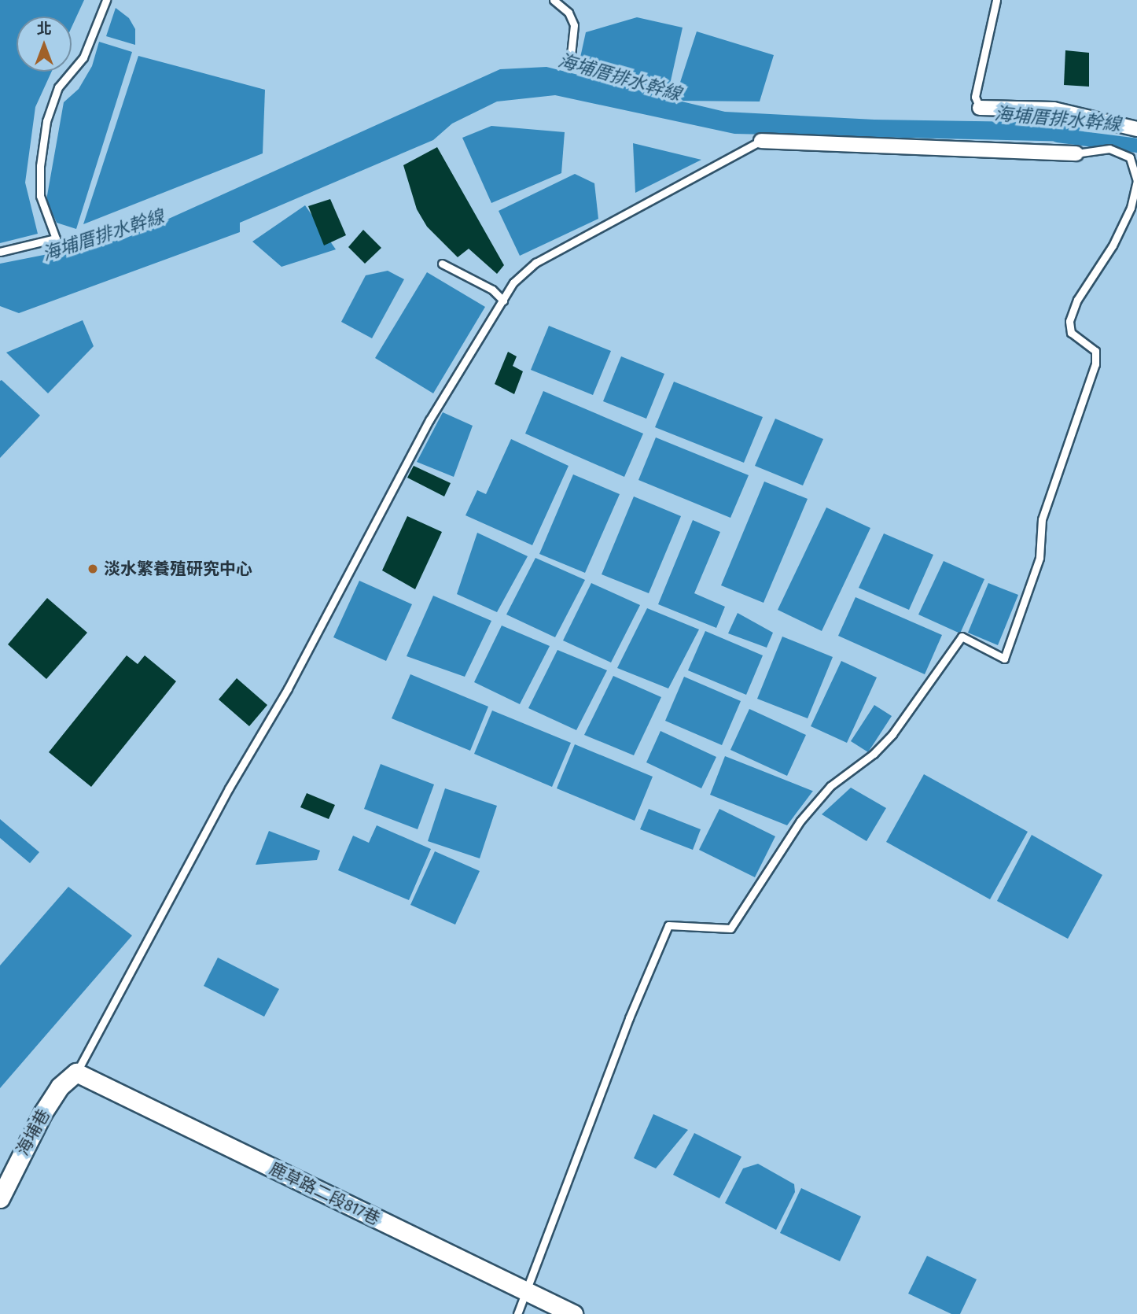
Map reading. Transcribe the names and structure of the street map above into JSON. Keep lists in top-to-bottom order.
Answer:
{
  "streets": {
    "street": ["海埔巷", "鹿草路二段817巷"]
  },
  "crossings": [
    ["海埔巷", "鹿草路二段817巷"]
  ],
  "water": ["海埔厝排水幹線"],
  "places": ["淡水繁養殖研究中心"],
  "north": "top"
}
